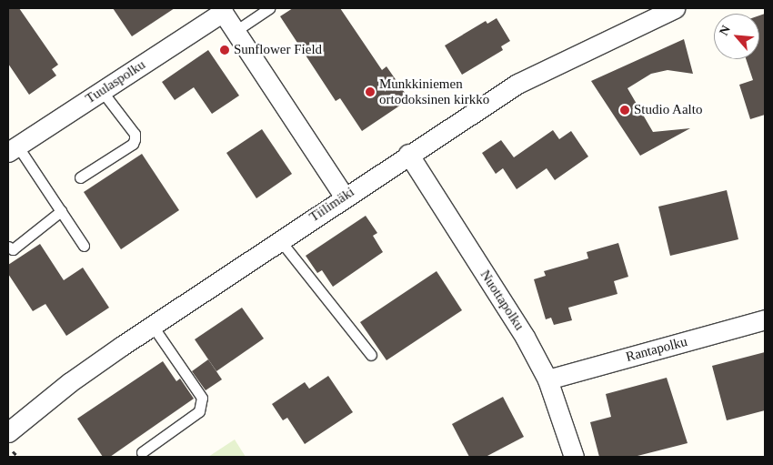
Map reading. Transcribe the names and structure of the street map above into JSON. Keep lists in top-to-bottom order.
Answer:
{
  "streets": {
    "street": [
      "Tuulaspolku",
      "Tiilimäki",
      "Nuottapolku",
      "Rantapolku"
    ]
  },
  "crossings": [
    ["Tiilimäki", "Nuottapolku"],
    ["Nuottapolku", "Rantapolku"]
  ],
  "places": ["Sunflower Field", "Munkkiniemen ortodoksinen kirkko", "Studio Aalto"],
  "north": "top left"
}
